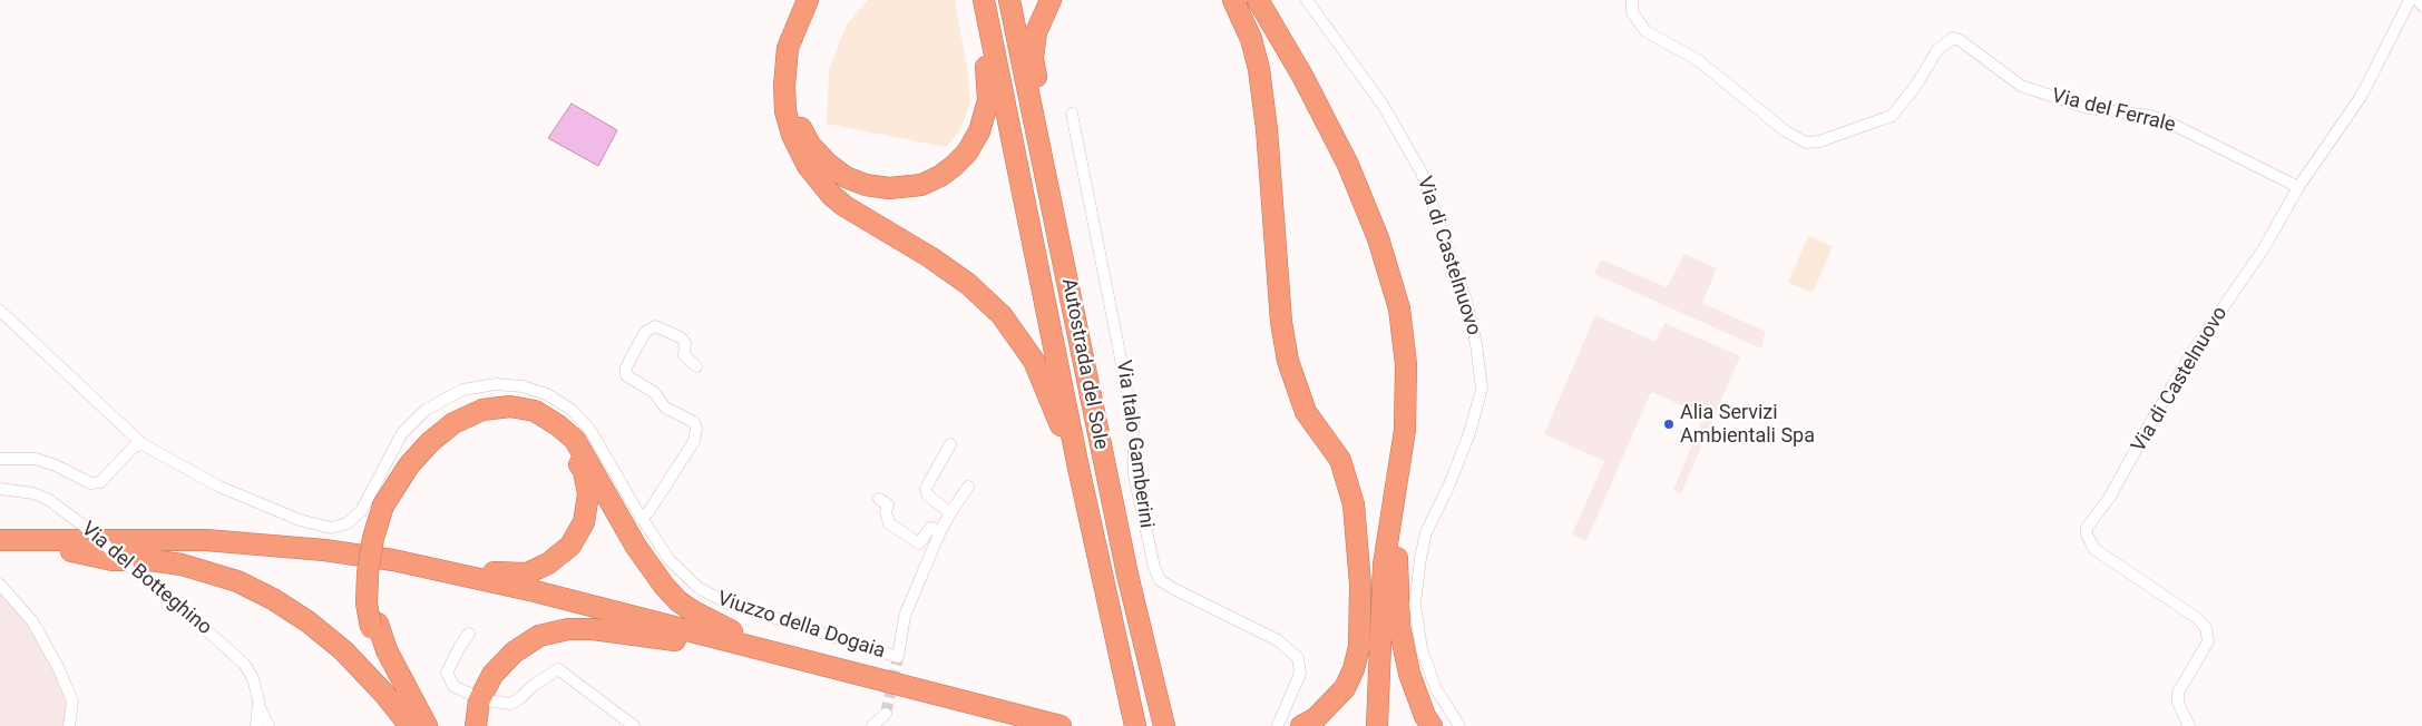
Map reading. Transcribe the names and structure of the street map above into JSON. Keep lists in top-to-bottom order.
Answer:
{
  "streets": {
    "highway": ["Autostrada del Sole"],
    "street": [
      "Via del Ferrale",
      "Via di Castelnuovo",
      "Via Italo Gamberini",
      "Via del Botteghino",
      "Viuzzo della Dogaia"
    ]
  },
  "crossings": [
    ["Via del Ferrale", "Via di Castelnuovo"]
  ],
  "places": ["Alia Servizi Ambientali Spa"]
}
